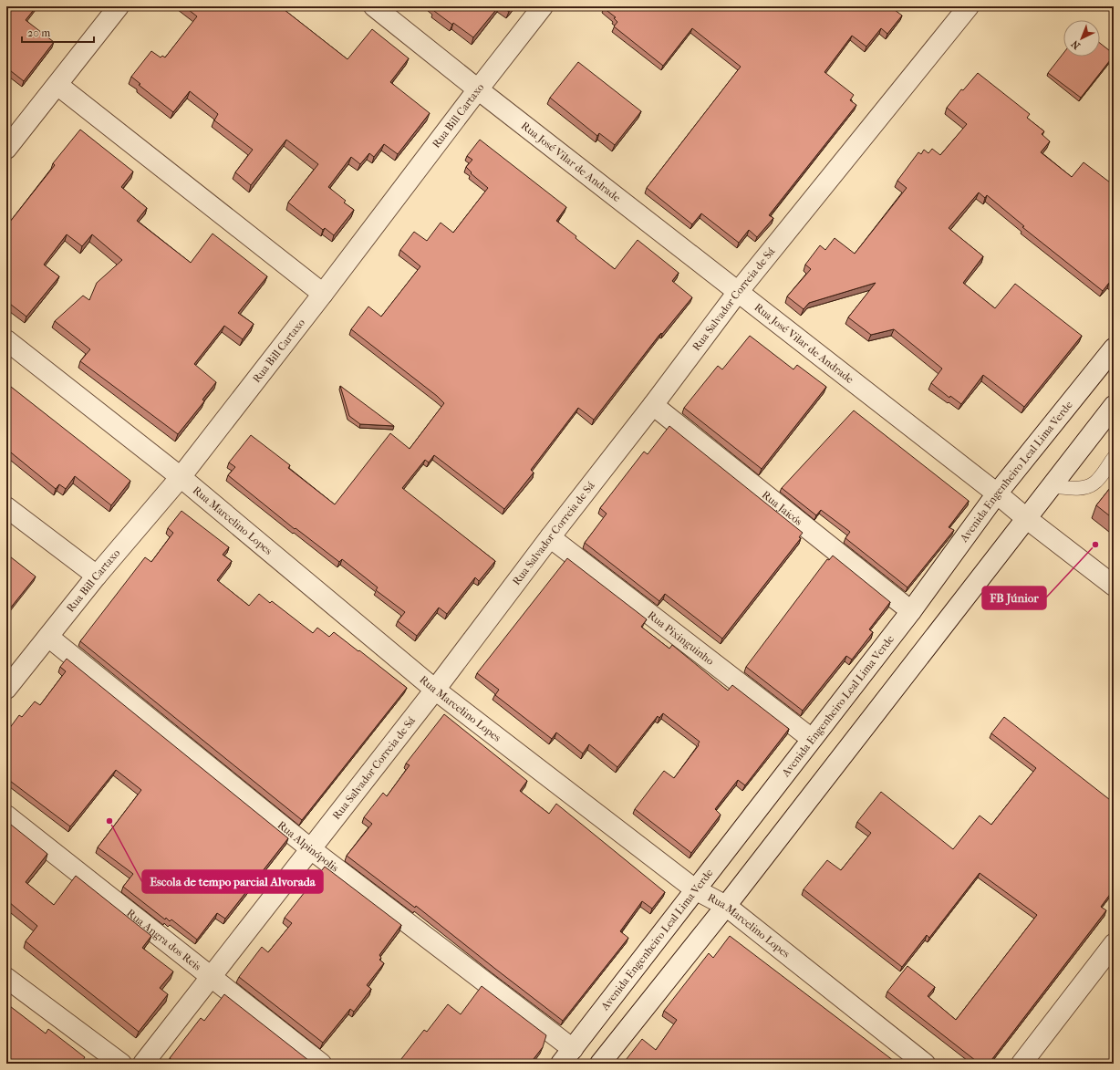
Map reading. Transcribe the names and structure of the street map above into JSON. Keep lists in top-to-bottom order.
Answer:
{
  "streets": {
    "street": [
      "Rua Bill Cartaxo",
      "Rua José Vilar de Andrade",
      "Rua Salvador Correia de Sá",
      "Avenida Engenheiro Leal Lima Verde",
      "Rua Jaicós",
      "Rua Marcelino Lopes",
      "Rua Pixinguinho",
      "Rua Alpinópolis",
      "Rua Angra dos Reis"
    ]
  },
  "crossings": [
    ["Rua Bill Cartaxo", "Rua José Vilar de Andrade"],
    ["Rua Bill Cartaxo", "Rua Marcelino Lopes"],
    ["Rua Bill Cartaxo", "Rua Alpinópolis"],
    ["Rua José Vilar de Andrade", "Rua Salvador Correia de Sá"],
    ["Rua José Vilar de Andrade", "Avenida Engenheiro Leal Lima Verde"],
    ["Rua Salvador Correia de Sá", "Rua Jaicós"],
    ["Rua Salvador Correia de Sá", "Rua Marcelino Lopes"],
    ["Rua Salvador Correia de Sá", "Rua Pixinguinho"],
    ["Rua Salvador Correia de Sá", "Rua Alpinópolis"],
    ["Rua Salvador Correia de Sá", "Rua Angra dos Reis"],
    ["Avenida Engenheiro Leal Lima Verde", "Rua Jaicós"],
    ["Avenida Engenheiro Leal Lima Verde", "Rua Marcelino Lopes"],
    ["Avenida Engenheiro Leal Lima Verde", "Rua Pixinguinho"],
    ["Avenida Engenheiro Leal Lima Verde", "Rua Alpinópolis"]
  ],
  "places": ["FB Júnior", "Escola de tempo parcial Alvorada"],
  "scale_bar": "20 m",
  "north": "bottom left"
}
